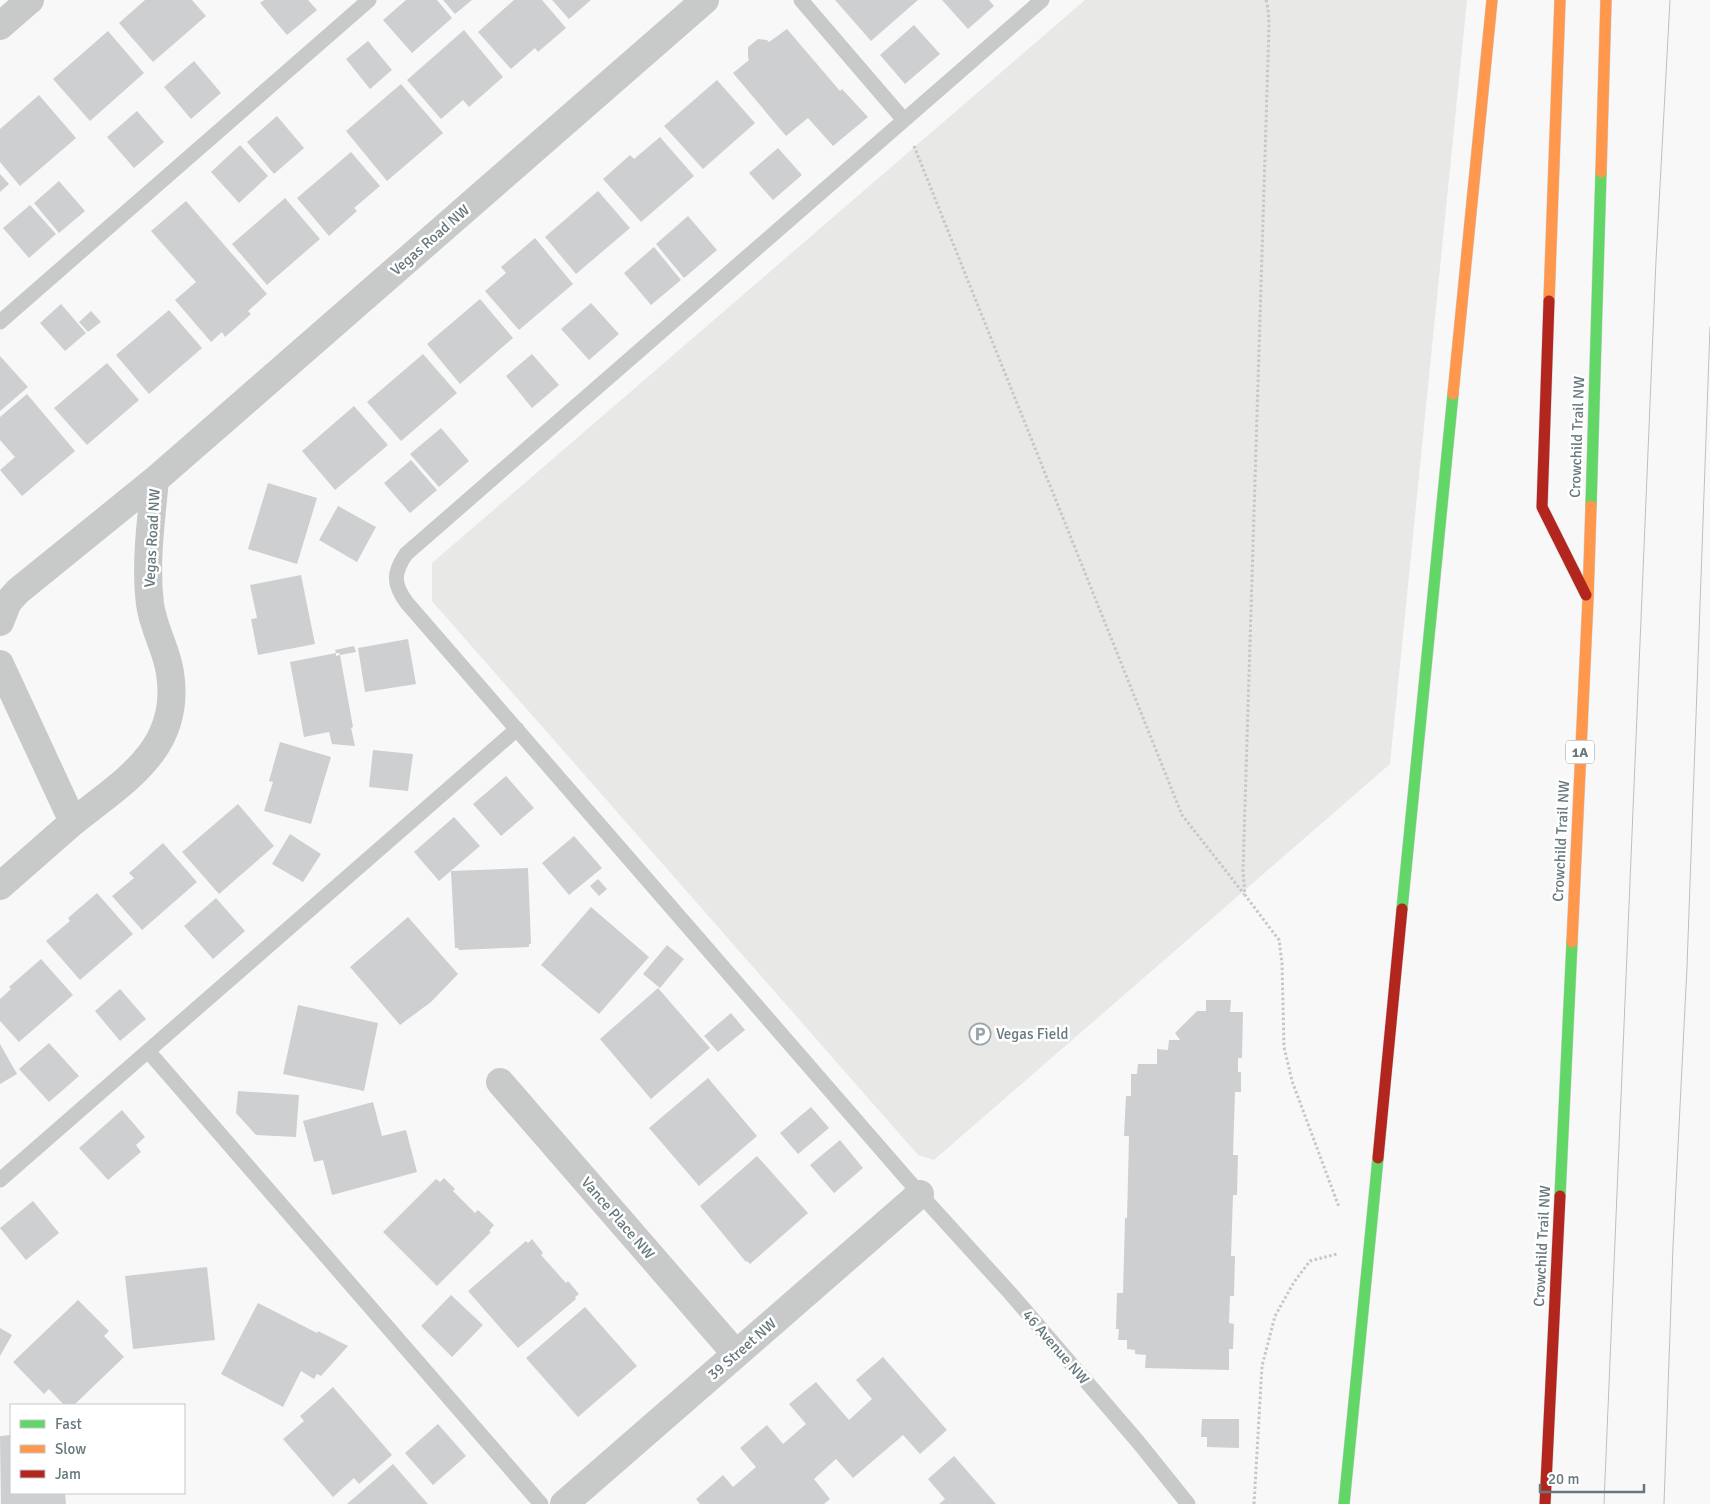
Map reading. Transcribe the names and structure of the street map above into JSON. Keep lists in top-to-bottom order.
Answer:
{
  "streets": {
    "main road": ["Crowchild Trail NW", "1A"],
    "street": ["Vegas Road NW", "Vance Place NW", "39 Street NW"],
    "lane": ["46 Avenue NW"]
  },
  "crossings": [
    ["Vance Place NW", "39 Street NW"],
    ["46 Avenue NW", "39 Street NW"]
  ],
  "places": {
    "parking": ["Vegas Field"]
  },
  "legend": ["Fast", "Slow", "Jam"],
  "scale_bar": "20 m"
}
